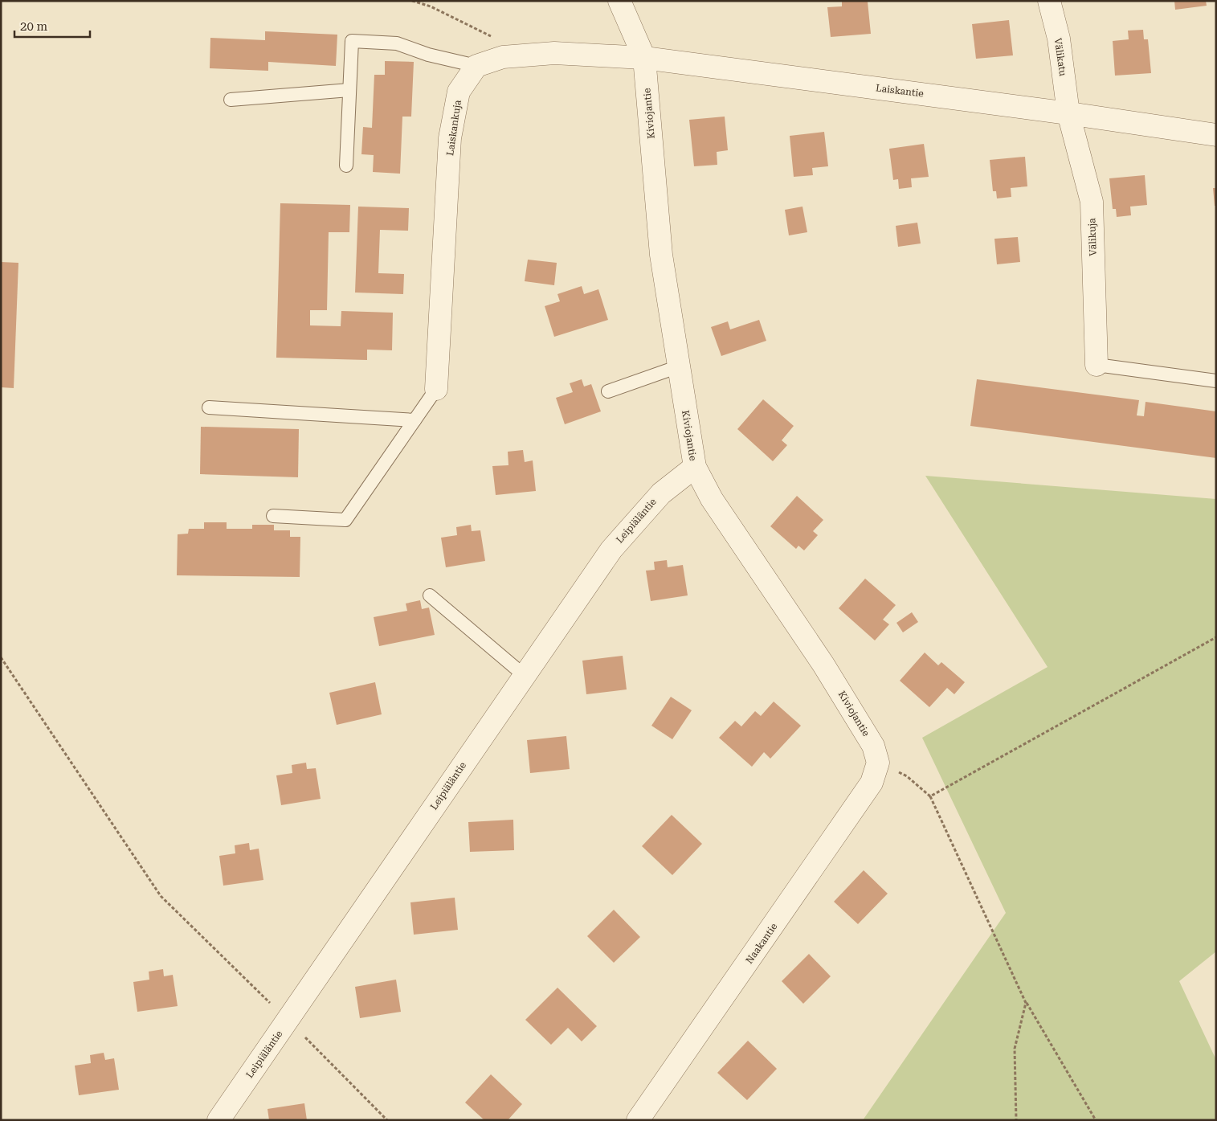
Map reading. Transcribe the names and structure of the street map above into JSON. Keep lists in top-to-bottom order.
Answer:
{
  "streets": {
    "street": [
      "Välikatu",
      "Laiskantie",
      "Kiviojantie",
      "Laiskankuja",
      "Välikuja",
      "Leipiäläntie",
      "Naakantie"
    ]
  },
  "crossings": [
    ["Välikatu", "Laiskantie"],
    ["Välikatu", "Välikuja"],
    ["Laiskantie", "Kiviojantie"],
    ["Laiskantie", "Välikuja"],
    ["Kiviojantie", "Leipiäläntie"],
    ["Kiviojantie", "Naakantie"]
  ],
  "scale_bar": "20 m"
}
